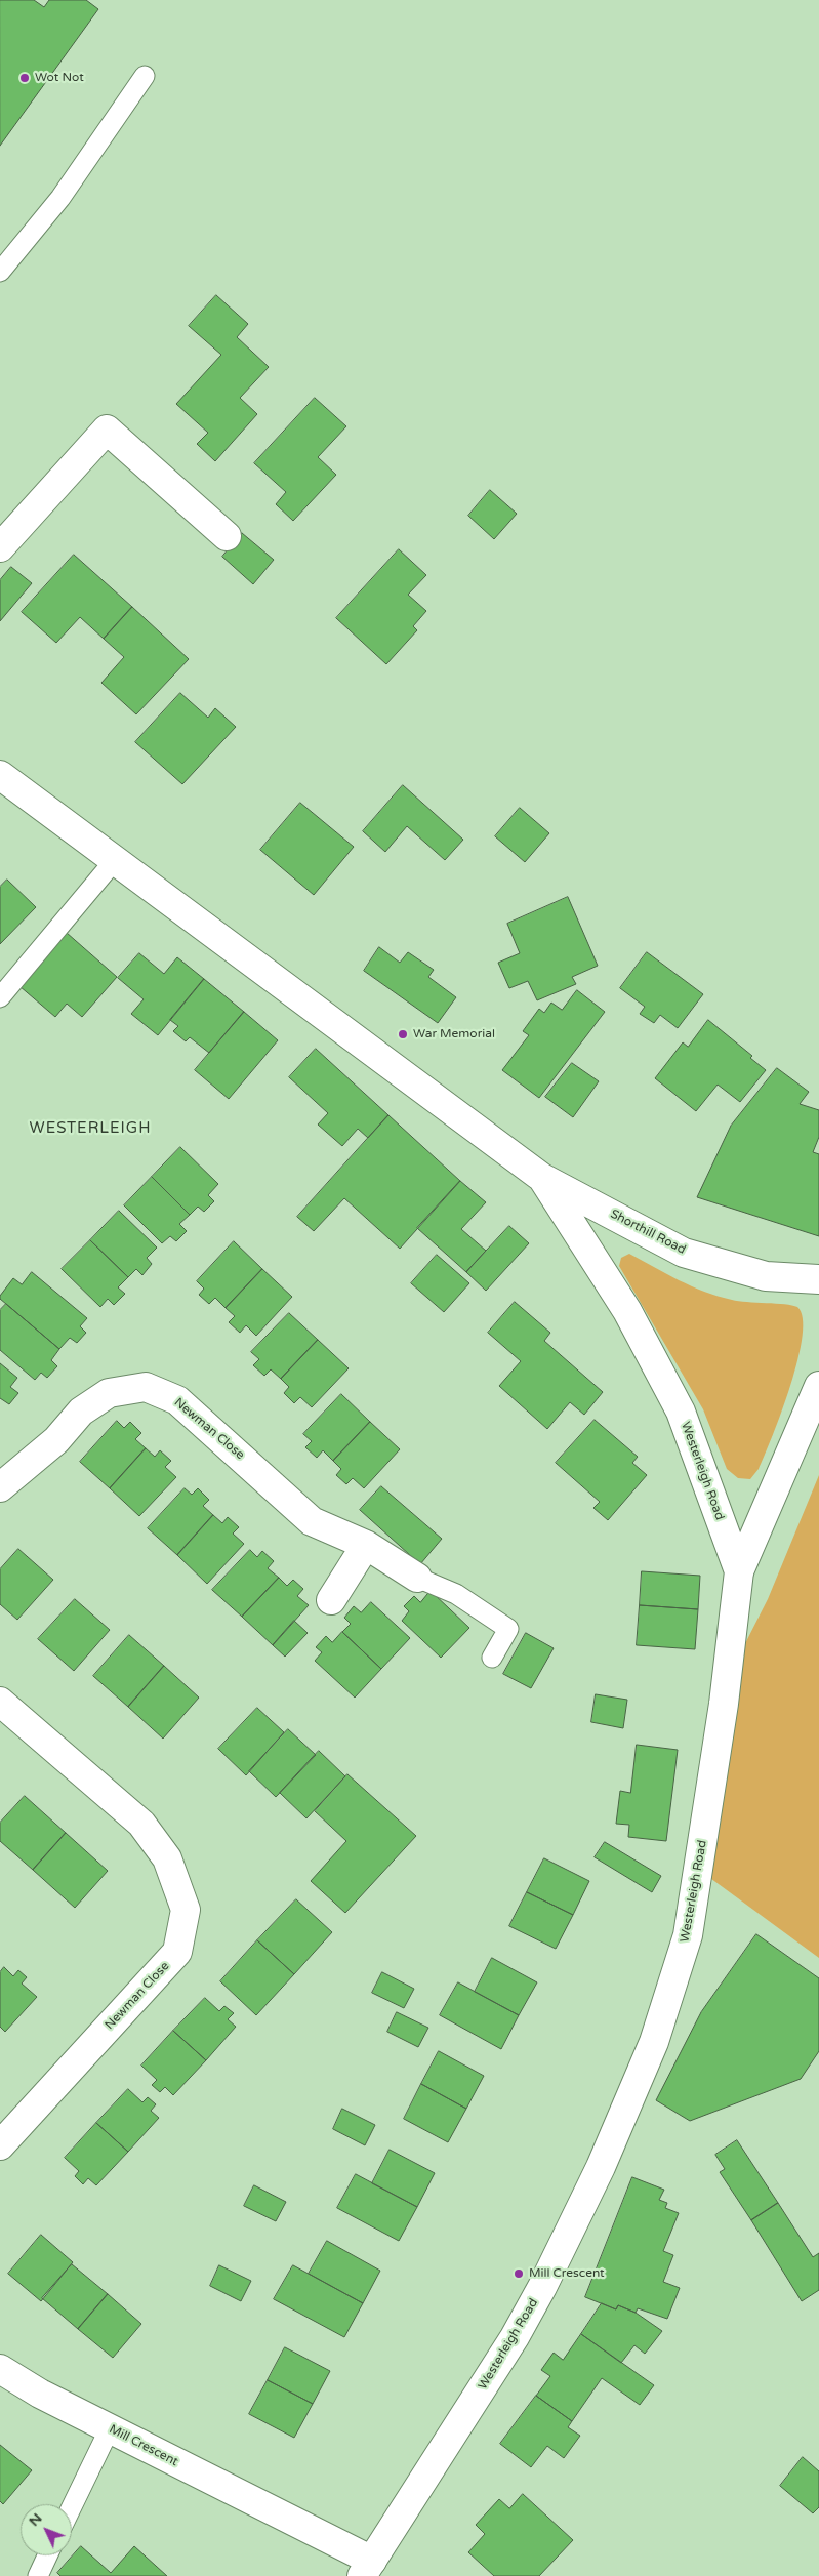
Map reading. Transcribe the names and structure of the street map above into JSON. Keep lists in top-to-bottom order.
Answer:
{
  "streets": {
    "street": [
      "Shorthill Road",
      "Newman Close",
      "Westerleigh Road",
      "Mill Crescent"
    ]
  },
  "crossings": [
    ["Shorthill Road", "Westerleigh Road"],
    ["Westerleigh Road", "Mill Crescent"]
  ],
  "districts": ["WESTERLEIGH"],
  "places": ["Wot Not", "War Memorial", "Mill Crescent"],
  "north": "top left"
}
